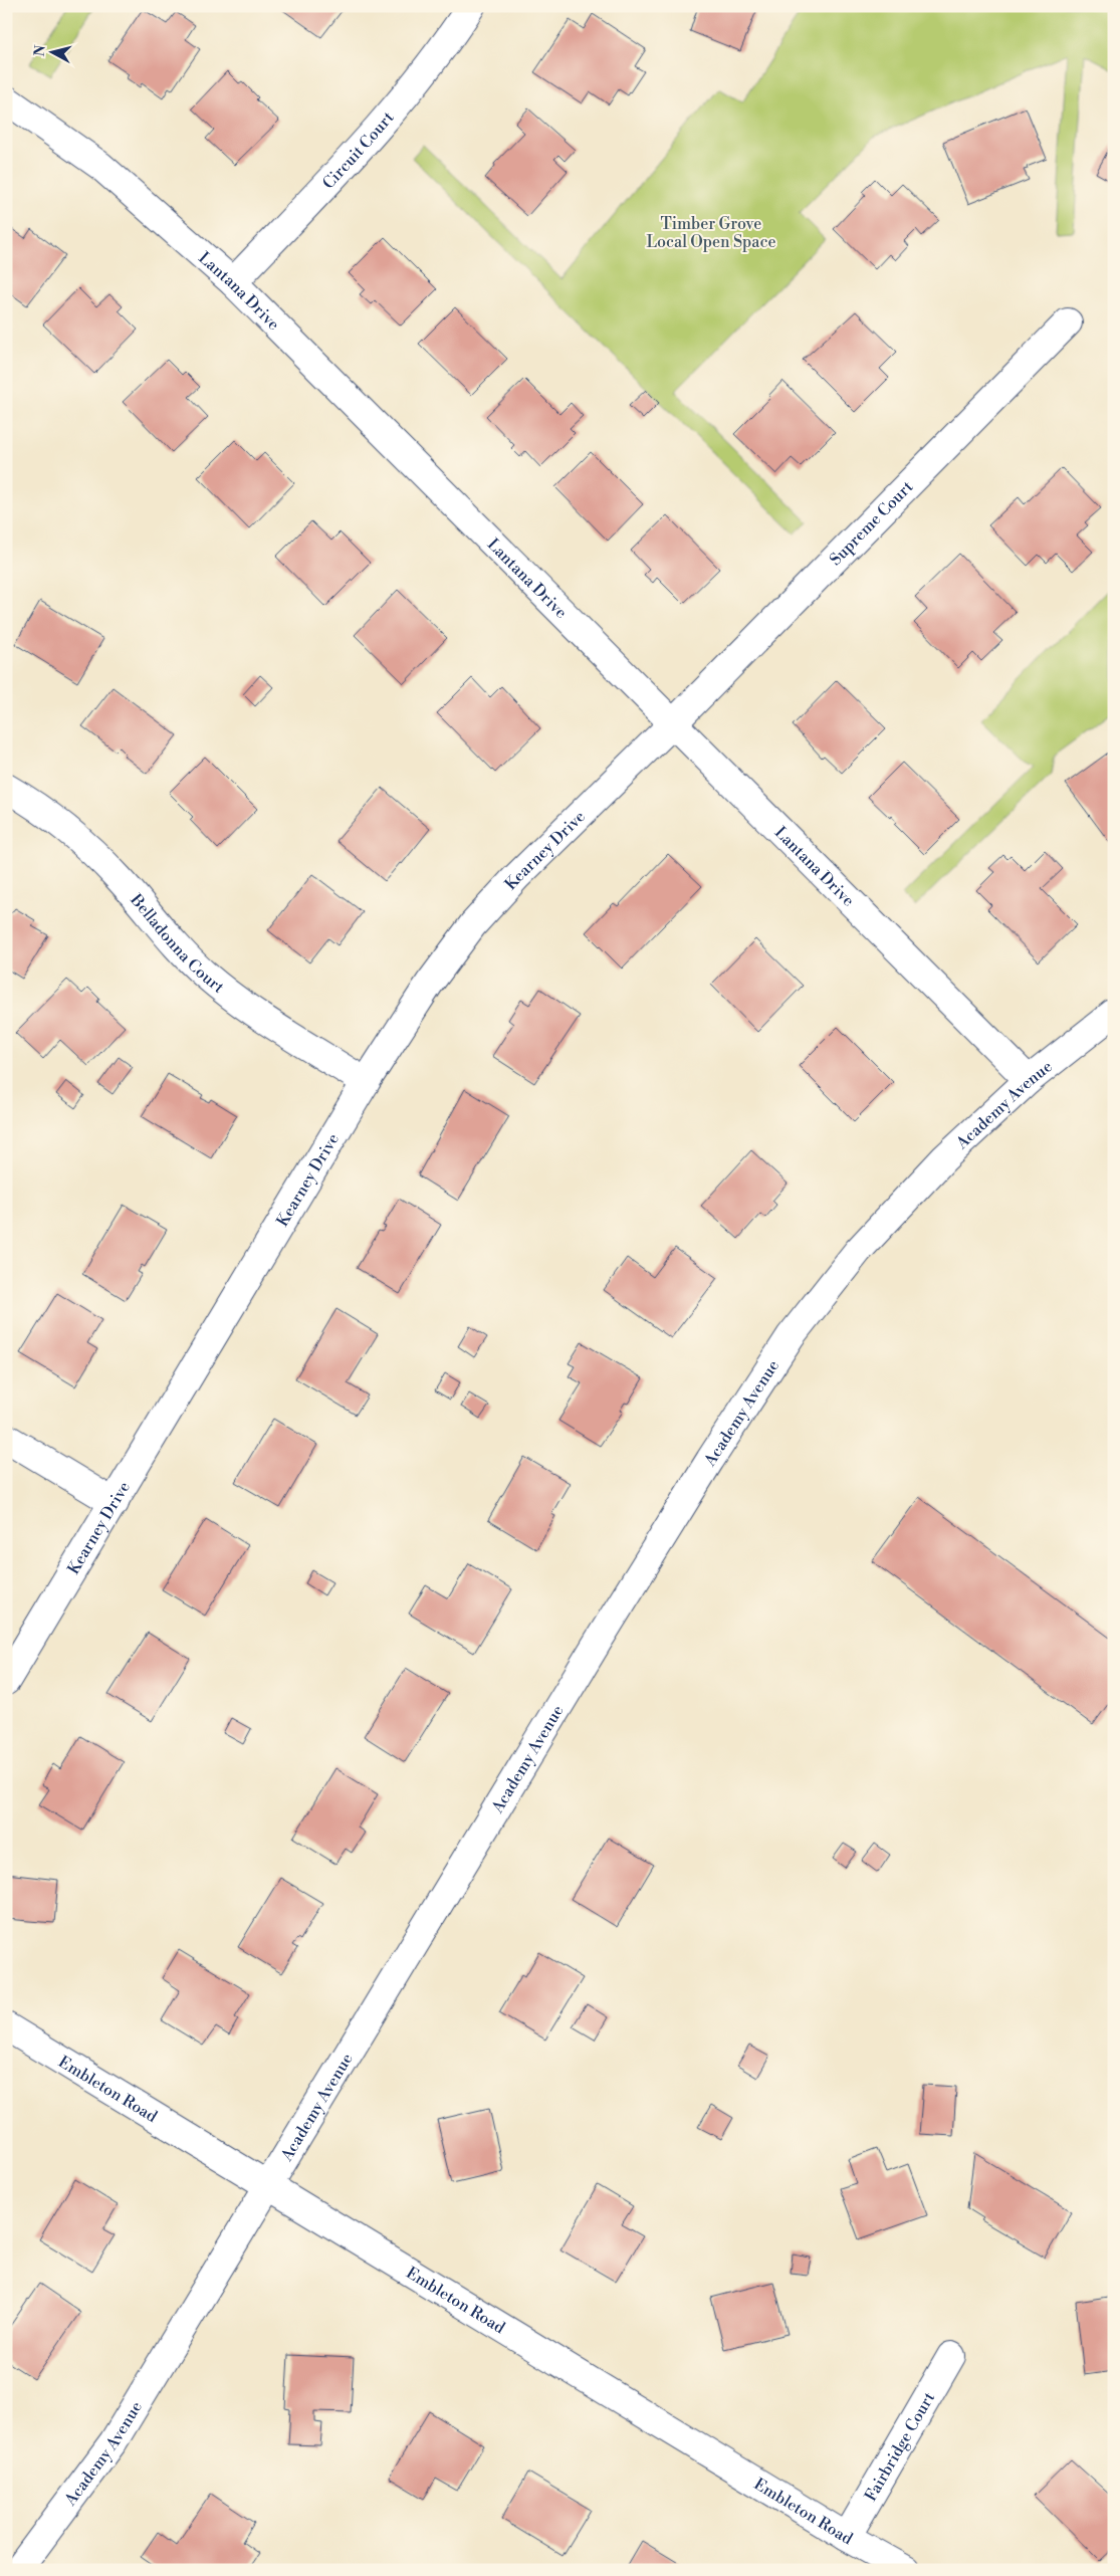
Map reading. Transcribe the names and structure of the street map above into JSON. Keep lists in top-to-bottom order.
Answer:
{
  "streets": {
    "street": [
      "Circuit Court",
      "Lantana Drive",
      "Supreme Court",
      "Kearney Drive",
      "Belladonna Court",
      "Academy Avenue",
      "Embleton Road",
      "Fairbridge Court"
    ]
  },
  "crossings": [
    ["Circuit Court", "Lantana Drive"],
    ["Lantana Drive", "Supreme Court"],
    ["Lantana Drive", "Kearney Drive"],
    ["Lantana Drive", "Academy Avenue"],
    ["Supreme Court", "Kearney Drive"],
    ["Kearney Drive", "Belladonna Court"],
    ["Academy Avenue", "Embleton Road"],
    ["Embleton Road", "Fairbridge Court"]
  ],
  "parks": ["Timber Grove Local Open Space"],
  "north": "left"
}
